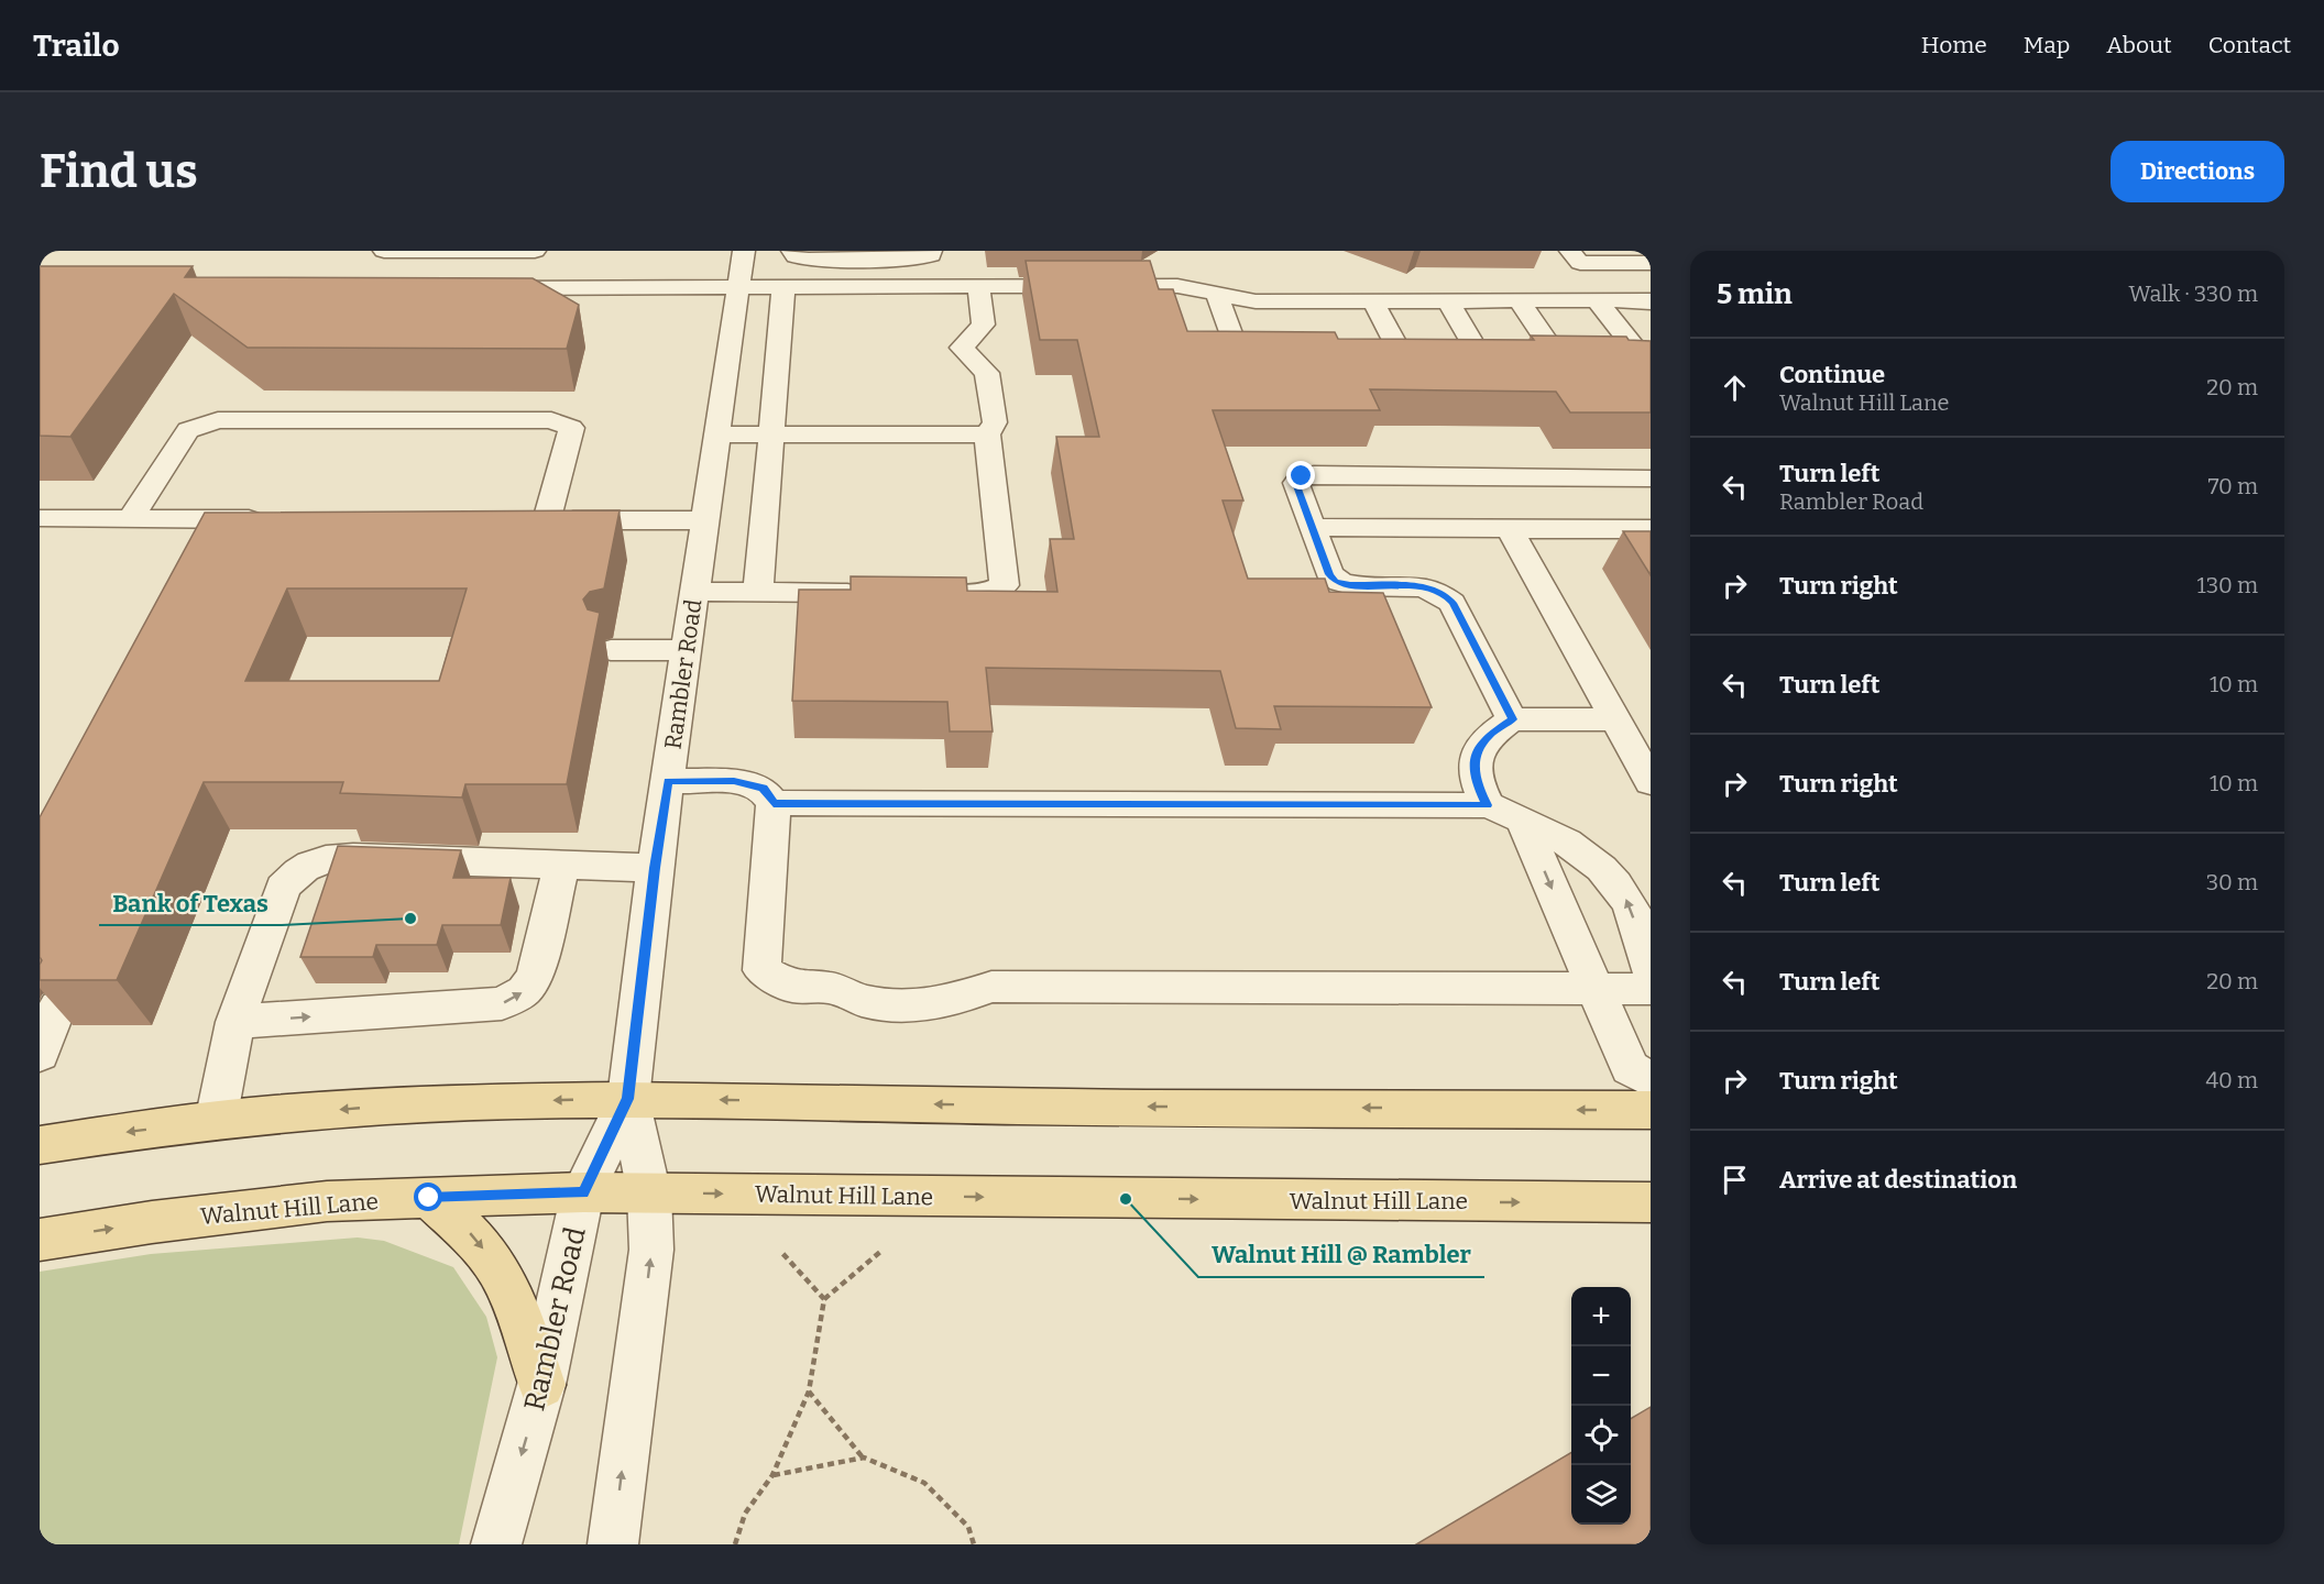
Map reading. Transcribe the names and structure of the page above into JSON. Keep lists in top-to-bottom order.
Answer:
{
  "streets": {
    "main road": ["Walnut Hill Lane"],
    "street": ["Rambler Road"]
  },
  "crossings": [
    ["Rambler Road", "Walnut Hill Lane"]
  ],
  "places": ["Bank of Texas", "Walnut Hill @ Rambler"],
  "page": {
    "header": "Trailo",
    "nav": [
      "Home",
      "Map",
      "About",
      "Contact"
    ],
    "buttons": "Directions",
    "title": "Find us",
    "heading": ["5 min", "Walk · 330 m"],
    "list": [
      ["Continue", "Walnut Hill Lane", "20 m"],
      ["Turn left", "Rambler Road", "70 m"],
      ["Turn right", "130 m"],
      ["Turn left", "10 m"],
      ["Turn right", "10 m"],
      ["Turn left", "30 m"],
      ["Turn left", "20 m"],
      ["Turn right", "40 m"],
      "Arrive at destination"
    ],
    "map_buttons": ["+", "−"]
  }
}
